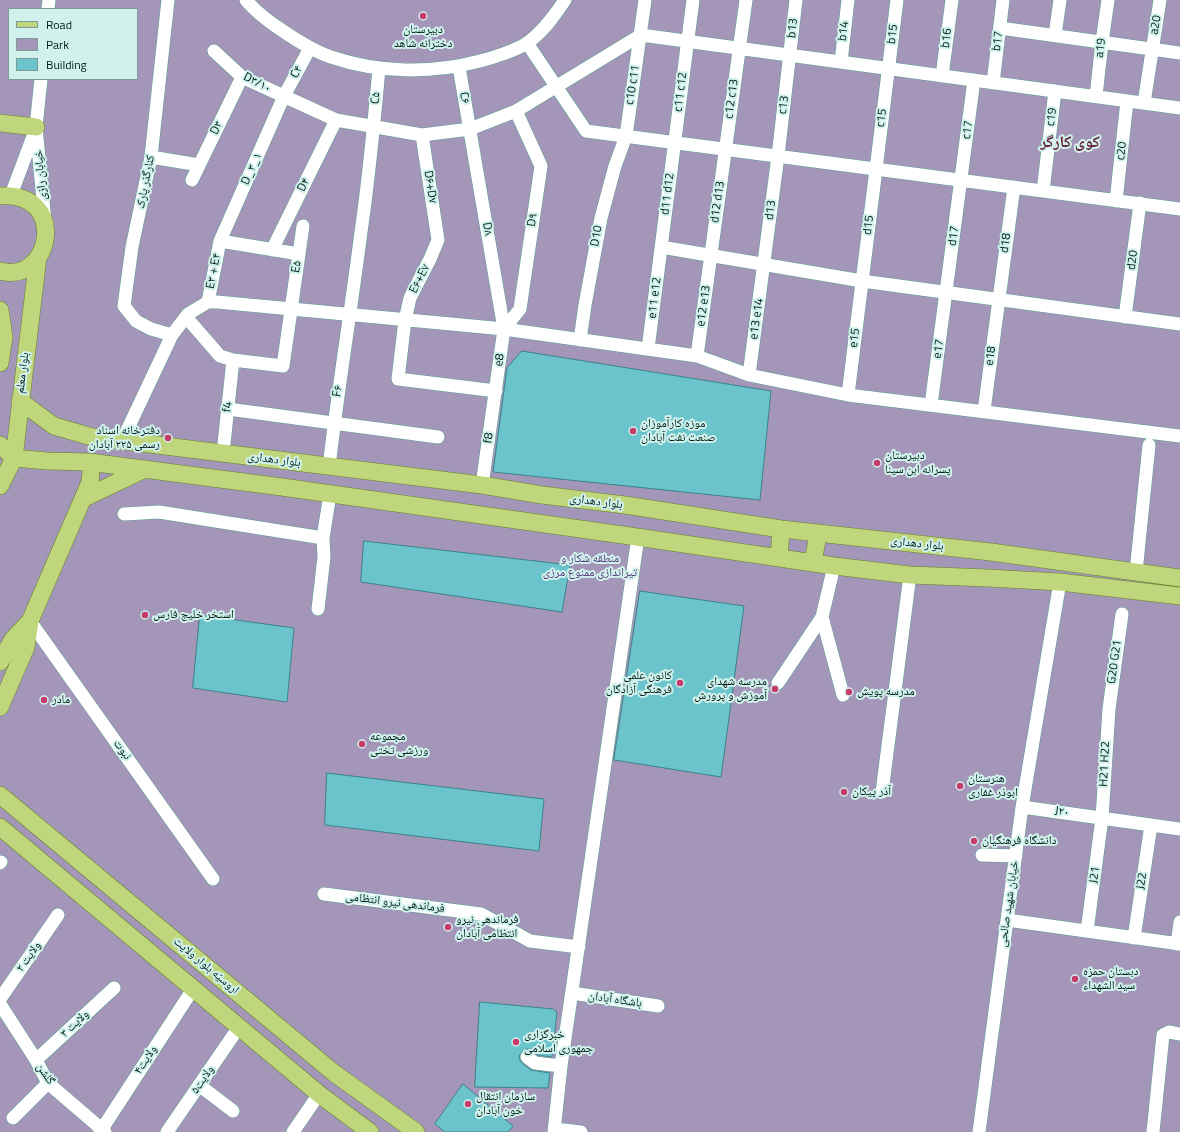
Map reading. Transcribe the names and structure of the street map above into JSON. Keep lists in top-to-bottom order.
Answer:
{
  "streets": {
    "main road": ["بلوار معلم", "بلوار دهداری", "اروسیّه بلوار ولایت"],
    "street": [
      "a20",
      "b13",
      "b14",
      "b15",
      "b16",
      "b17",
      "a19",
      "C۴",
      "D۳/۱۰",
      "c10 c11",
      "c11 c12",
      "C۵",
      "C۶",
      "c12 c13",
      "c13",
      "c19",
      "c15",
      "D۳",
      "c17",
      "c20",
      "D_۳_۱",
      "خیابان رازی",
      "کنارگذر پارک",
      "D۴",
      "D۶+D۷",
      "d11 d12",
      "d12 d13",
      "d13",
      "D۹",
      "d15",
      "D۸",
      "D10",
      "d17",
      "d18",
      "d20",
      "E۵",
      "E۳ + E۴",
      "E۶+E۷",
      "e11 e12",
      "e12 e13",
      "e13 e14",
      "e15",
      "e17",
      "e18",
      "e8",
      "F۶",
      "f4",
      "f8",
      "G20 G21",
      "نبوت",
      "H21 H22",
      "J۲۰",
      "J21",
      "J22",
      "فرماندهی نیرو انتظامی",
      "خیابان شهید صالحی",
      "ولایت ۲",
      "باشگاه آبادان",
      "ولایت ۳",
      "ولایت۴",
      "گلشن",
      "ولایت۵"
    ]
  },
  "crossings": [
    ["b13", "c13"],
    ["b15", "c15"],
    ["C۴", "D۳/۱۰"],
    ["C۴", "D_۳_۱"],
    ["D۳/۱۰", "c10 c11"],
    ["D۳/۱۰", "C۵"],
    ["D۳/۱۰", "C۶"],
    ["D۳/۱۰", "D۳"],
    ["D۳/۱۰", "D_۳_۱"],
    ["D۳/۱۰", "D۴"],
    ["D۳/۱۰", "D۶+D۷"],
    ["D۳/۱۰", "D۹"],
    ["D۳/۱۰", "D۸"],
    ["c10 c11", "D10"],
    ["c11 c12", "d11 d12"],
    ["C۵", "F۶"],
    ["C۶", "D۸"],
    ["c12 c13", "d12 d13"],
    ["c13", "d13"],
    ["c15", "d15"],
    ["c17", "d17"],
    ["D_۳_۱", "E۳ + E۴"],
    ["خیابان رازی", "بلوار معلم"],
    ["D۶+D۷", "E۶+E۷"],
    ["d11 d12", "e11 e12"],
    ["d12 d13", "e12 e13"],
    ["d13", "e13 e14"],
    ["D۹", "D۸"],
    ["D۹", "e8"],
    ["d15", "e15"],
    ["D۸", "e8"],
    ["d17", "e17"],
    ["d18", "e18"],
    ["E۵", "f4"],
    ["E۶+E۷", "e8"],
    ["E۶+E۷", "f8"],
    ["e8", "f8"],
    ["بلوار معلم", "بلوار دهداری"],
    ["F۶", "بلوار دهداری"],
    ["f4", "بلوار دهداری"],
    ["f8", "بلوار دهداری"],
    ["G20 G21", "H21 H22"],
    ["H21 H22", "J۲۰"],
    ["H21 H22", "J21"],
    ["J۲۰", "J21"],
    ["J۲۰", "J22"],
    ["J۲۰", "خیابان شهید صالحی"],
    ["ولایت ۳", "گلشن"],
    ["ولایت۴", "گلشن"]
  ],
  "districts": ["کوی کارگر"],
  "parks": ["منطقه شکار و تیراندازی ممنوع مرزی"],
  "places": [
    "دبیرستان دخترانه شاهد",
    "موزه کارآموزان صنعت نفت آبادان",
    "دفترخانه اسناد رسمی ۲۲۵ آبادان",
    "دبیرستان پسرانه ابن سینا",
    "استخر خلیج فارس",
    "کانون علمی فرهنگی آزادگان",
    "مدرسه شهدای آموزش و پرورش",
    "مدرسه پویش",
    "مادر",
    "مجموعه ورزشی تختی",
    "هنرستان ابوذر غفاری",
    "آذر پیکان",
    "دانشگاه فرهنگیان",
    "فرماندهی نیرو انتظامی آبادان",
    "دبستان حمزه سید الشهداء",
    "خبرگزاری جمهوری اسلامی",
    "سازمان انتقال خون آبادان"
  ],
  "legend": ["Road", "Park", "Building"]
}
